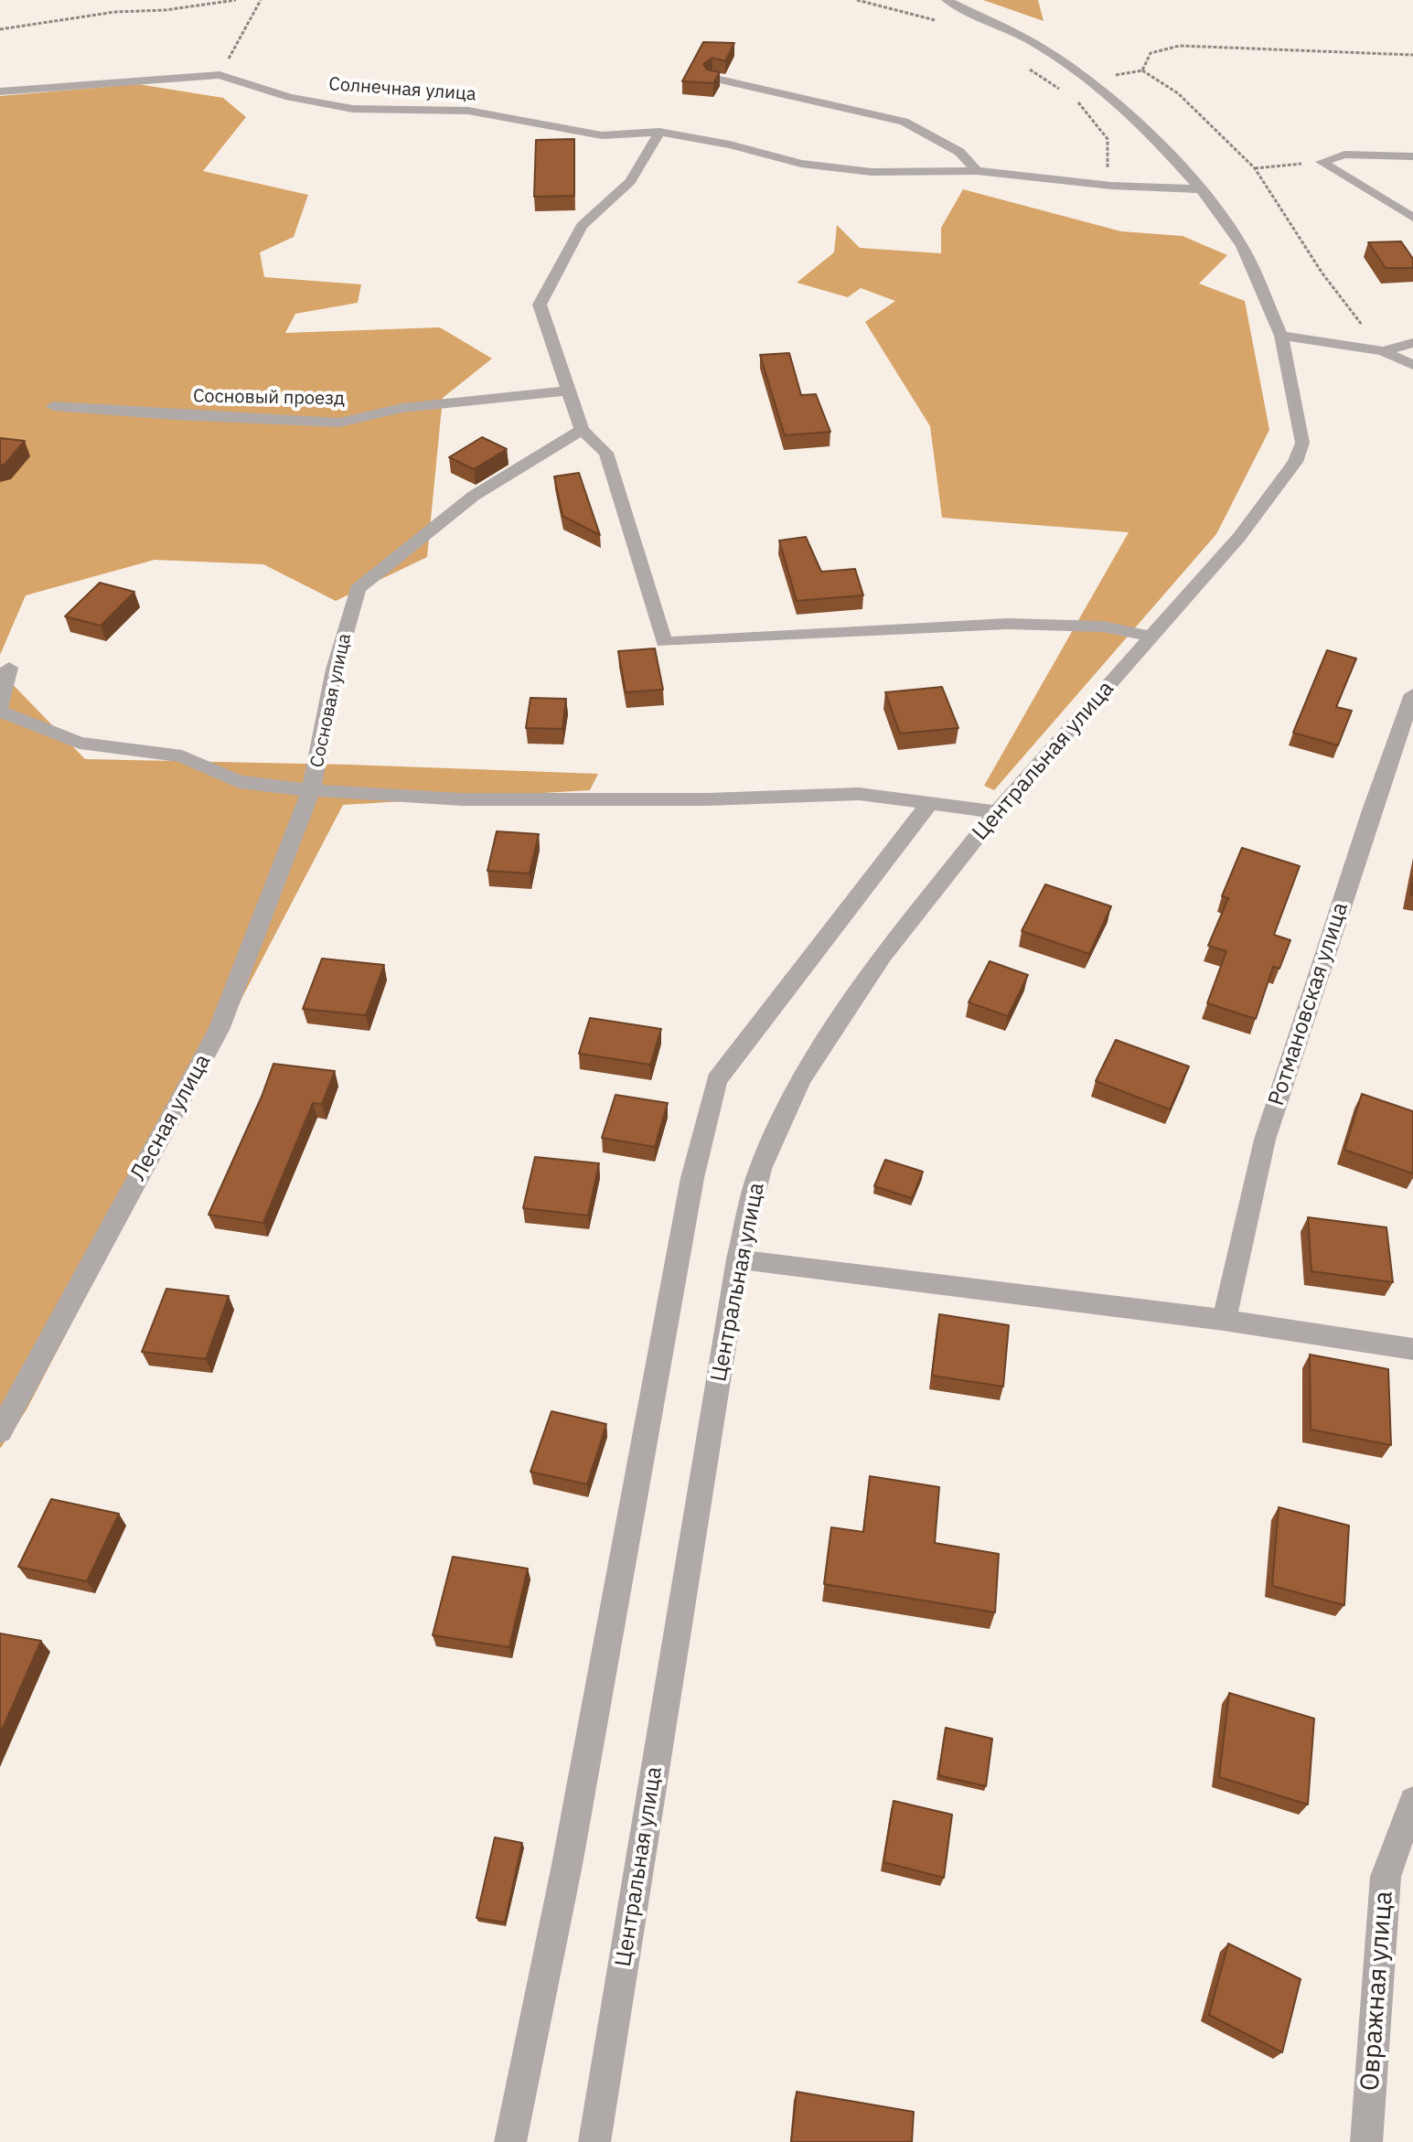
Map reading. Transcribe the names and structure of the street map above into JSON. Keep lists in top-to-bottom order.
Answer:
{
  "streets": {
    "street": [
      "Солнечная улица",
      "Сосновый проезд",
      "Сосновая улица",
      "Центральная улица",
      "Ротмановская улица",
      "Лесная улица",
      "Овражная улица"
    ]
  },
  "crossings": [
    ["Солнечная улица", "Центральная улица"],
    ["Сосновая улица", "Центральная улица"],
    ["Сосновая улица", "Лесная улица"]
  ]
}
